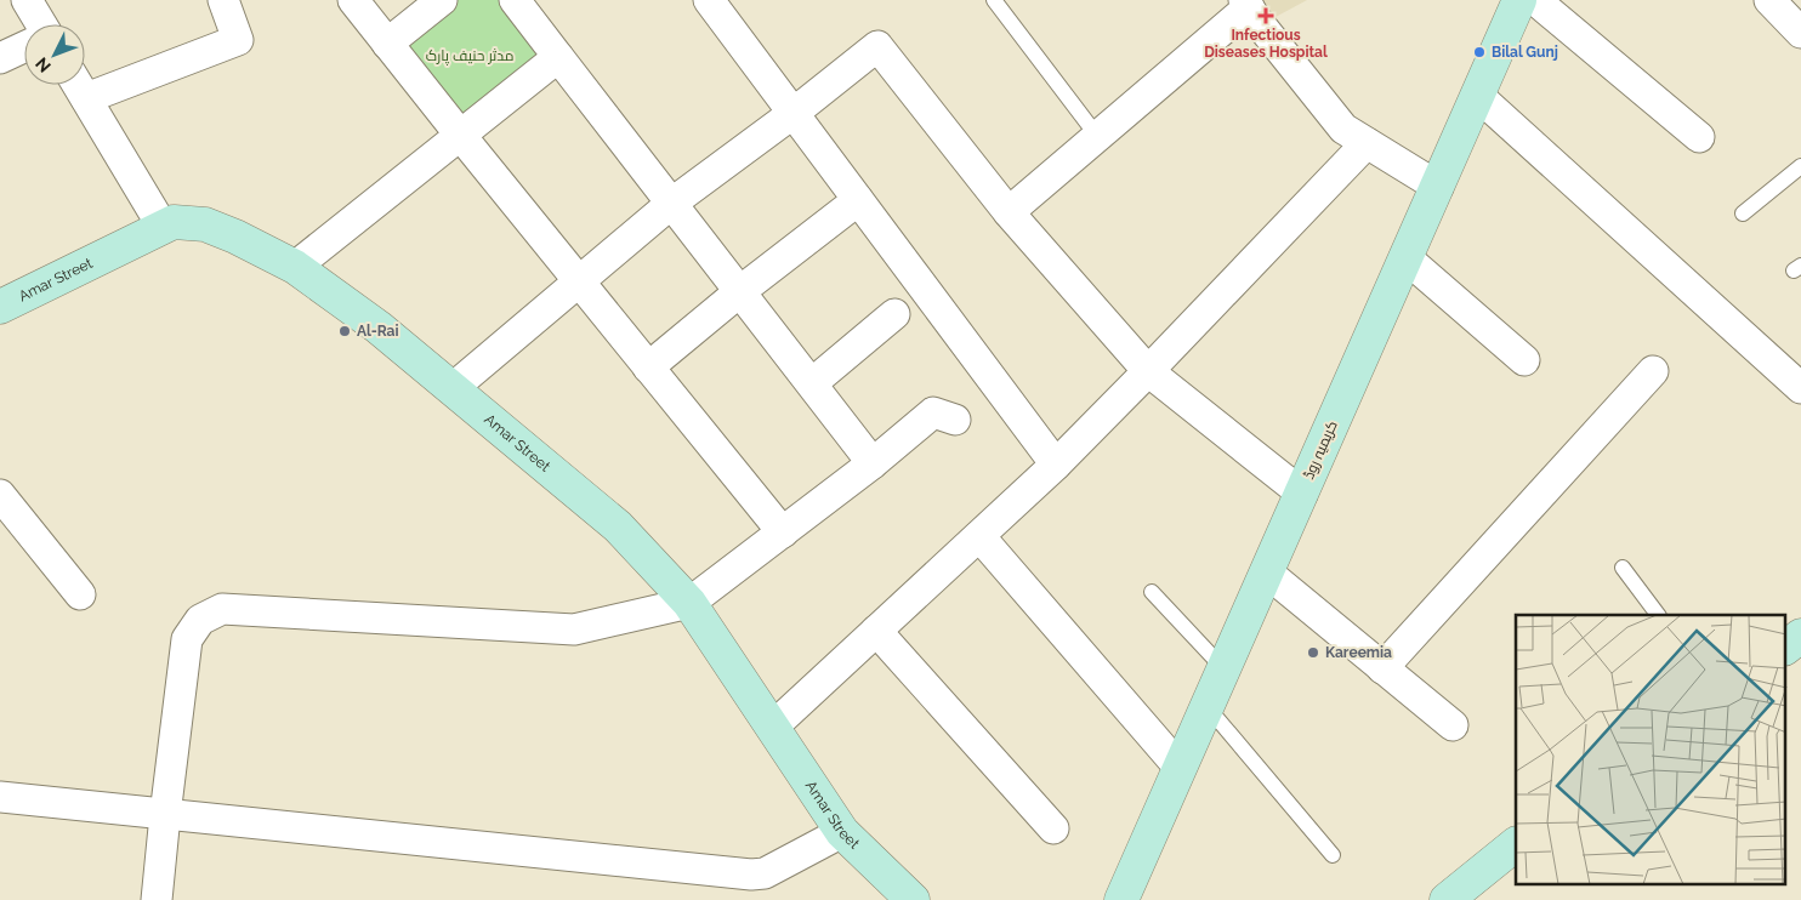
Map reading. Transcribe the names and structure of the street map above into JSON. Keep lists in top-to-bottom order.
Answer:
{
  "streets": {
    "main road": ["Amar Street", "کریمیہ روڈ"]
  },
  "parks": ["مدثر حنیف پارک"],
  "places": {
    "health": ["Infectious Diseases Hospital"],
    "other": ["Bilal Gunj", "Al-Rai", "Kareemia"]
  },
  "north": "bottom left"
}
